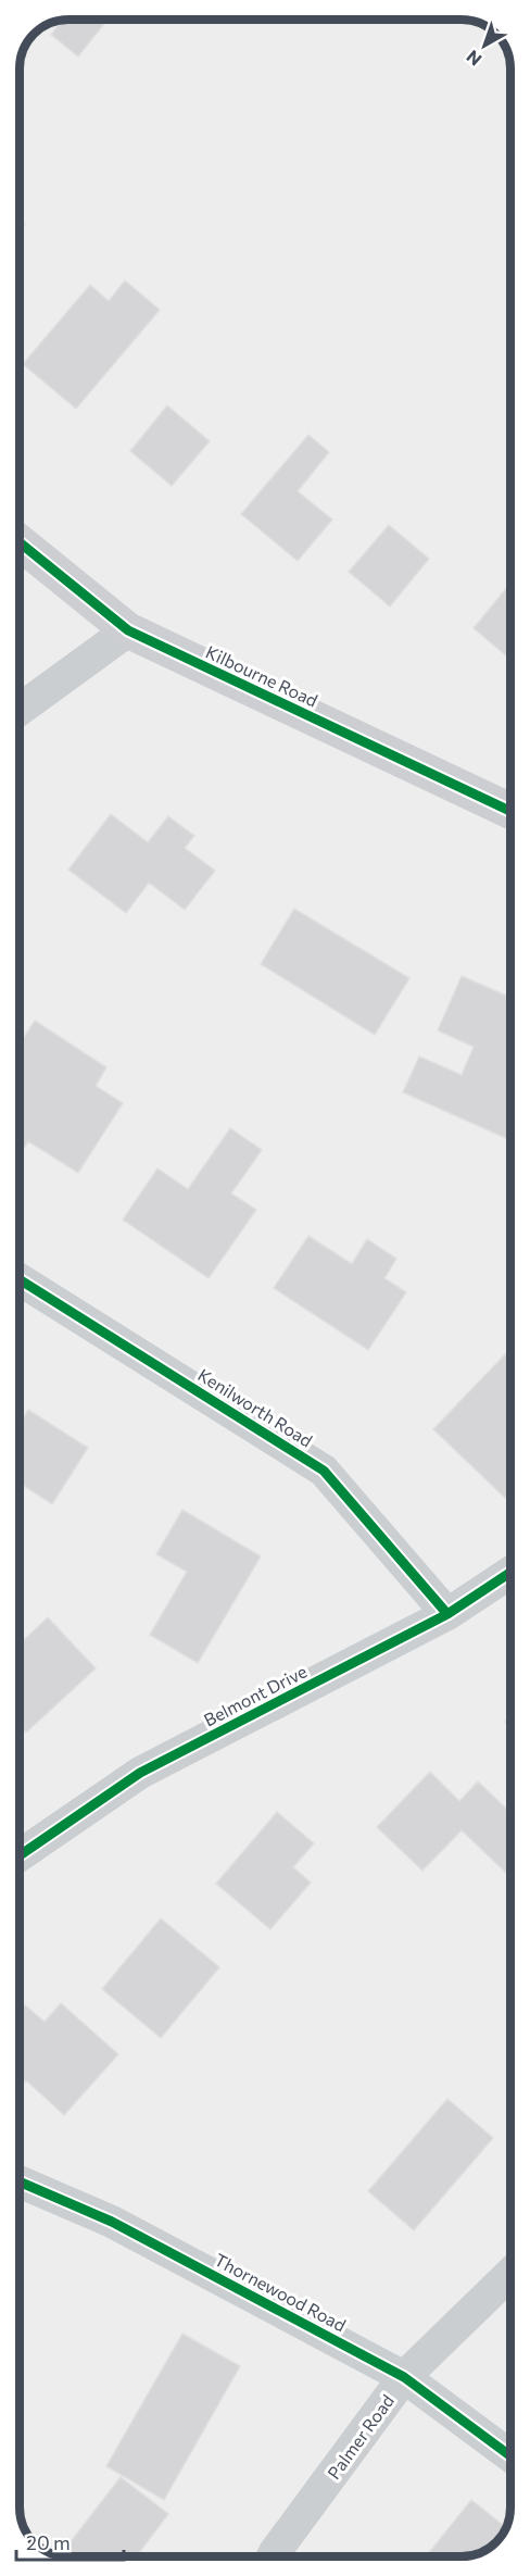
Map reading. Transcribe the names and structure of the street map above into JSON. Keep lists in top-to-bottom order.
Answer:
{
  "streets": {
    "street": [
      "Kilbourne Road",
      "Kenilworth Road",
      "Belmont Drive",
      "Thornewood Road",
      "Palmer Road"
    ]
  },
  "crossings": [
    ["Kenilworth Road", "Belmont Drive"],
    ["Thornewood Road", "Palmer Road"]
  ],
  "scale_bar": "20 m",
  "north": "bottom left"
}
